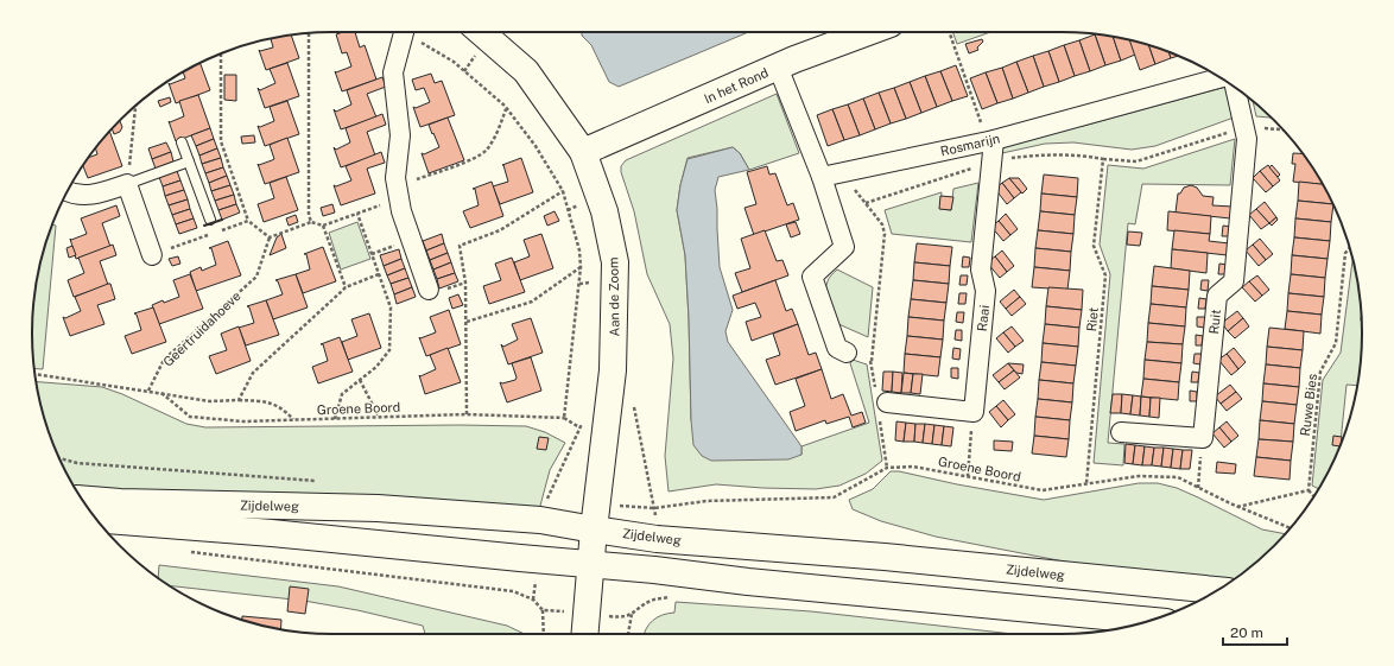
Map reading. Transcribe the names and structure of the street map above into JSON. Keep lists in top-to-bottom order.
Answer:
{
  "streets": {
    "main road": ["In het Rond", "Aan de Zoom", "Zijdelweg"],
    "street": ["Rosmarijn", "Raai", "Ruit"],
    "path": [
      "Riet",
      "Geertruidahoeve",
      "Ruwe Bies",
      "Groene Boord"
    ]
  },
  "crossings": [
    ["In het Rond", "Aan de Zoom"],
    ["Rosmarijn", "Raai"],
    ["Aan de Zoom", "Groene Boord"],
    ["Aan de Zoom", "Zijdelweg"],
    ["Riet", "Groene Boord"]
  ],
  "scale_bar": "20 m"
}
